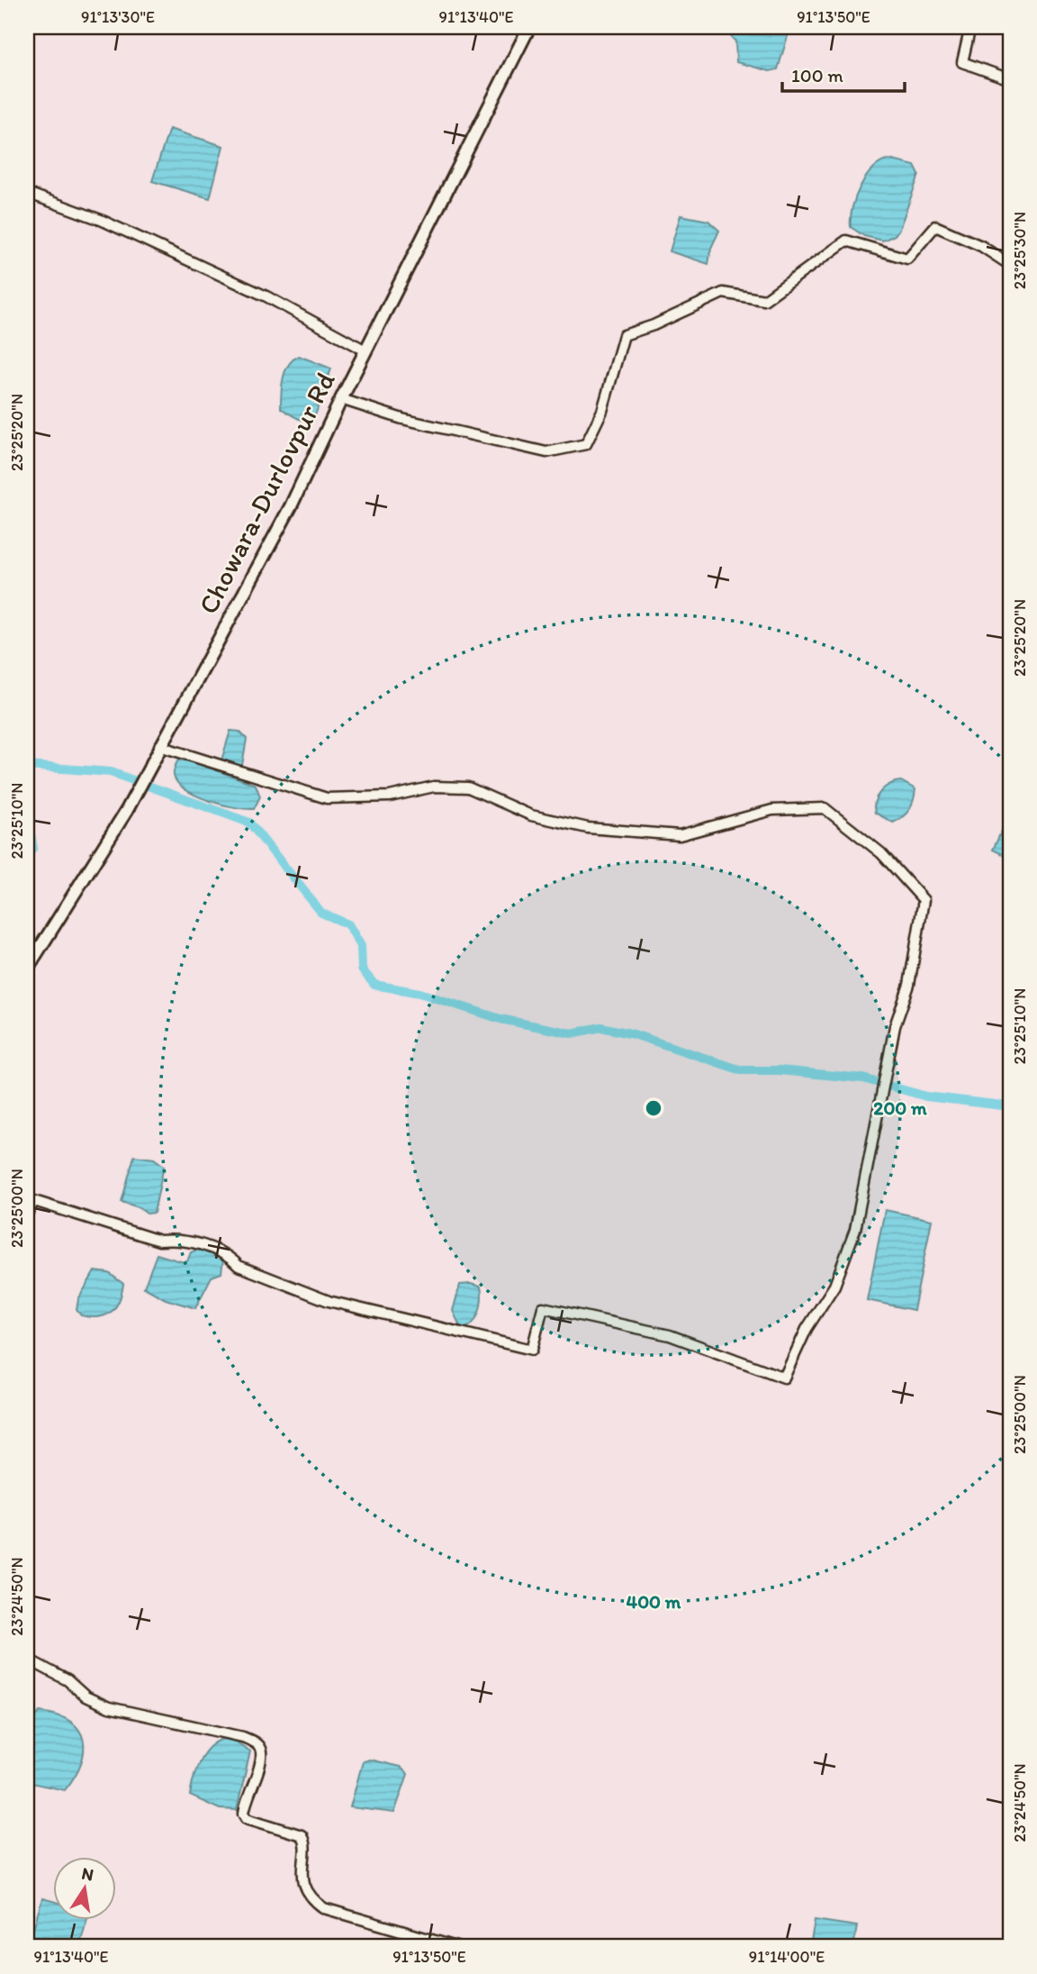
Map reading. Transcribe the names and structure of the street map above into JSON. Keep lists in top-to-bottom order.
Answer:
{
  "streets": {
    "street": ["Chowara-Durlovpur Rd"]
  },
  "scale_bar": "100 m",
  "north": "top",
  "coordinates": [
    "91°13'30\"E",
    "91°13'40\"E",
    "91°13'50\"E",
    "23°25'30\"N",
    "23°25'20\"N",
    "23°25'10\"N",
    "23°25'00\"N",
    "23°24'50\"N",
    "91°14'00\"E"
  ],
  "rings": ["200 m", "400 m"]
}
